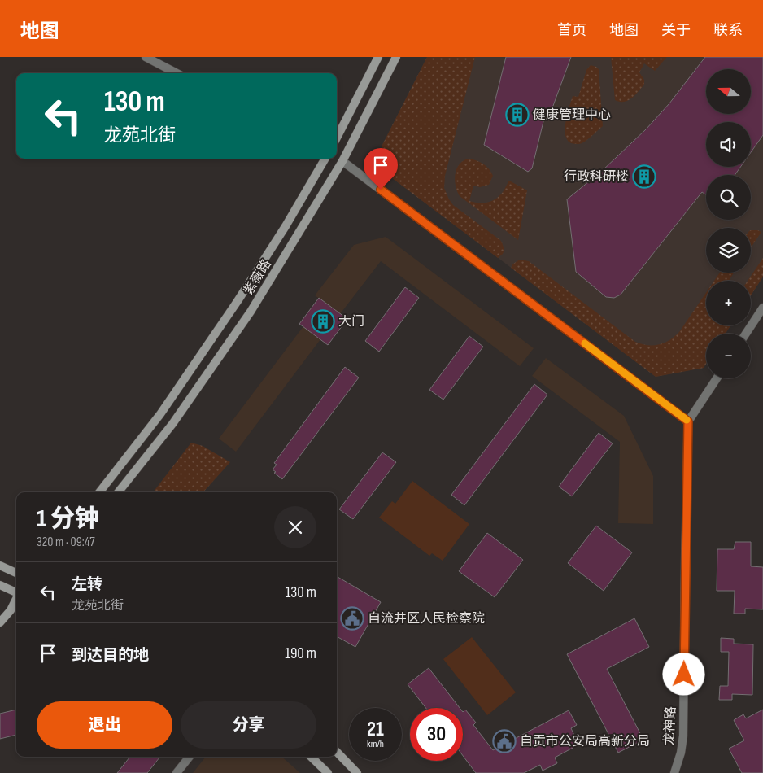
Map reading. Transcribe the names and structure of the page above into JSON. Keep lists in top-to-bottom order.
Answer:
{
  "streets": {
    "main road": ["紫薇路"],
    "street": ["龙神路"]
  },
  "places": {
    "building": ["健康管理中心", "行政科研楼", "大门"],
    "public building": ["自流井区人民检察院", "自贡市公安局高新分局"]
  },
  "north": "left",
  "page": {
    "header": "地图",
    "nav": [
      "首页",
      "地图",
      "关于",
      "联系"
    ],
    "map_buttons": ["+", "−"],
    "turn": ["130 m", "龙苑北街"],
    "heading": ["1 分钟", "320 m · 09:47"],
    "list": [
      {
        "name": "左转",
        "note": "龙苑北街",
        "value": "130 m"
      },
      {
        "name": "到达目的地",
        "value": "190 m"
      }
    ],
    "buttons": ["退出", "分享"],
    "speed": "21 km/h",
    "limit": "30"
  }
}
